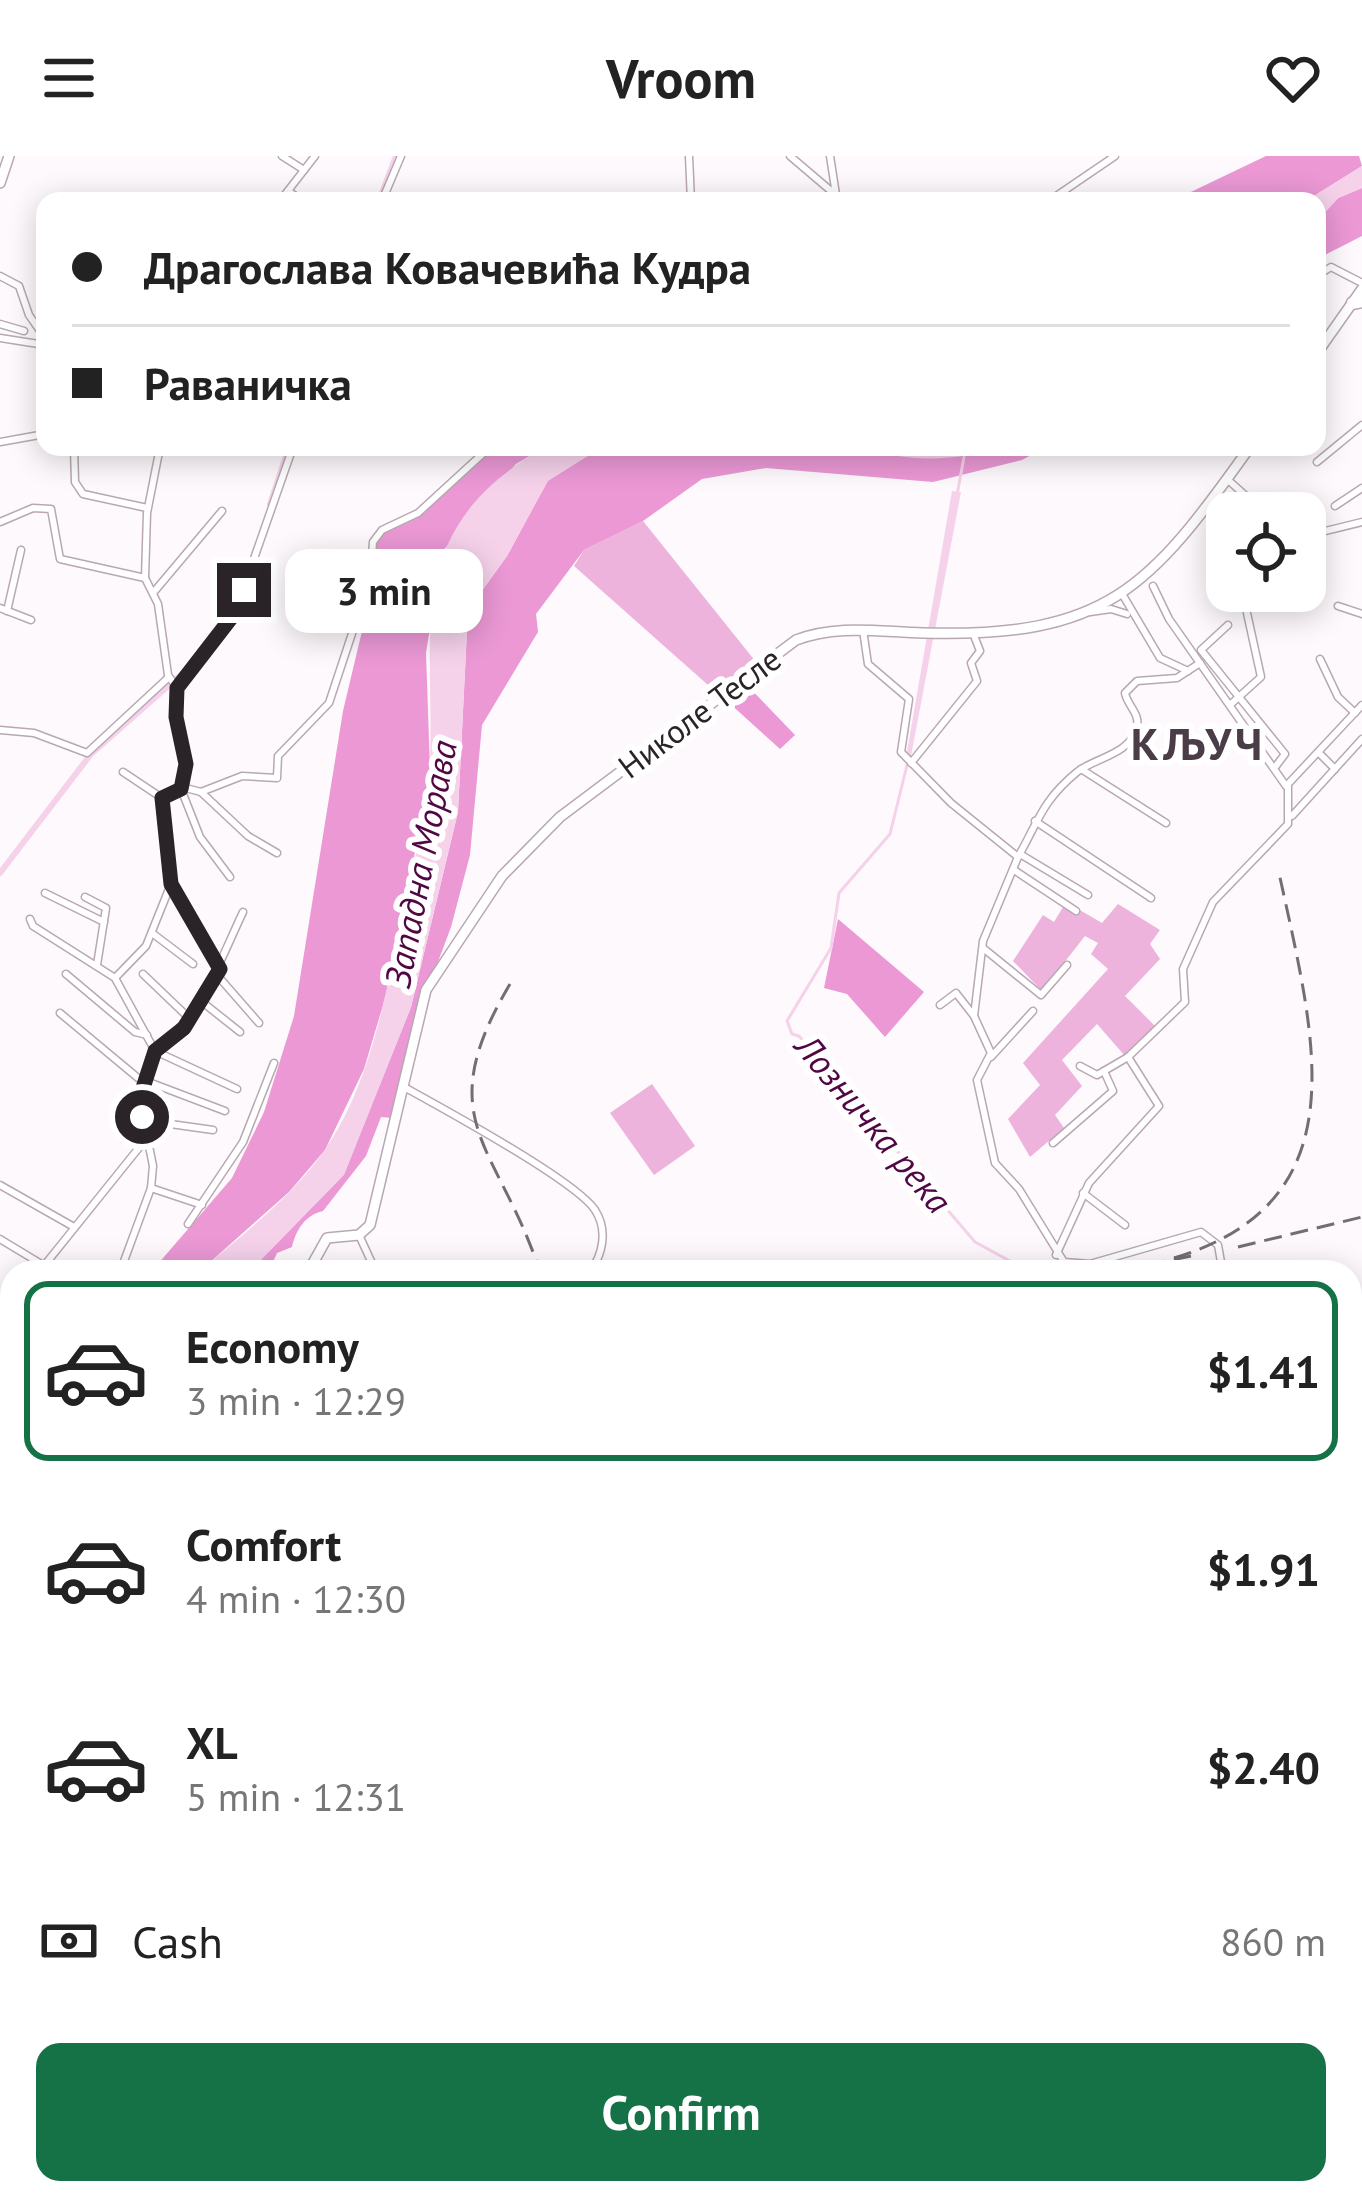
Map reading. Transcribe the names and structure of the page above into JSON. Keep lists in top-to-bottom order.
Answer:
{
  "streets": {
    "street": ["Николе Тесле"]
  },
  "districts": ["КЉУЧ"],
  "water": ["Западна Морава", "Лозничка река"],
  "page": {
    "header": "Vroom",
    "banner": ["Драгослава Ковачевића Кудра", "Раваничка"],
    "bubble": "3 min",
    "list": [
      {
        "name": "Economy",
        "note": "3 min · 12:29",
        "value": "$1.41"
      },
      {
        "name": "Comfort",
        "note": "4 min · 12:30",
        "value": "$1.91"
      },
      {
        "name": "XL",
        "note": "5 min · 12:31",
        "value": "$2.40"
      }
    ],
    "pay": ["Cash", "860 m"],
    "buttons": "Confirm"
  }
}
